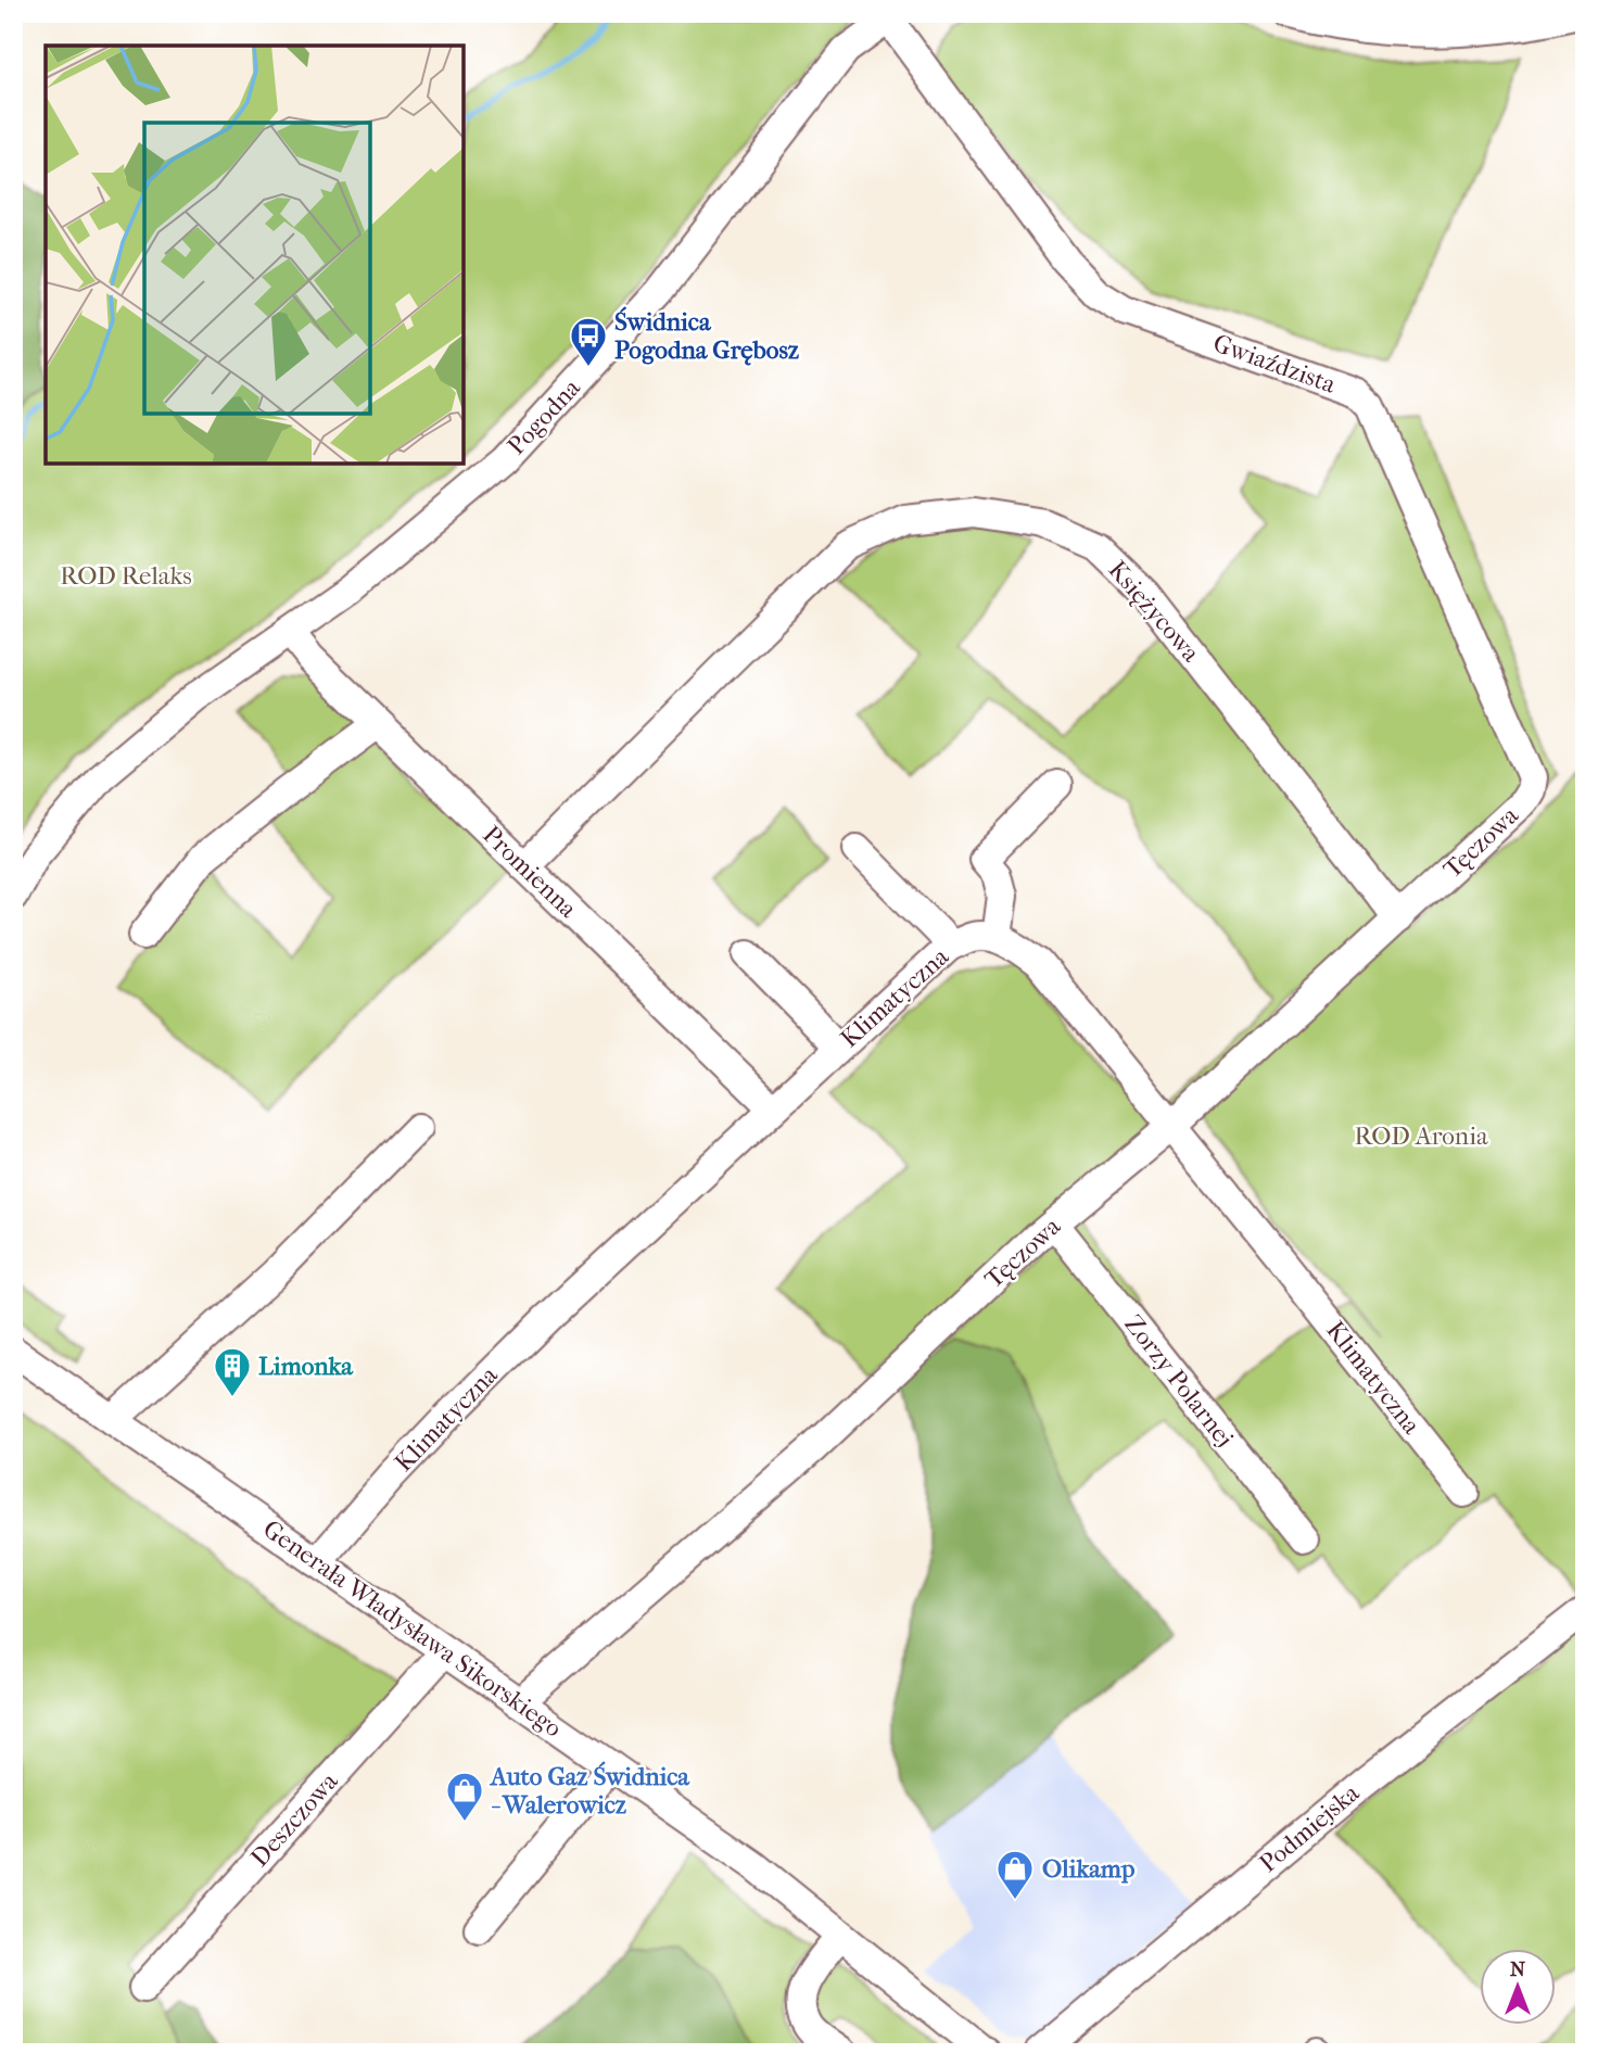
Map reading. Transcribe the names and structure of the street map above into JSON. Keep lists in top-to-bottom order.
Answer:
{
  "streets": {
    "street": [
      "Gwiaździsta",
      "Pogodna",
      "Księżycowa",
      "Tęczowa",
      "Promienna",
      "Klimatyczna",
      "Zorzy Polarnej",
      "Generała Władysława Sikorskiego",
      "Deszczowa",
      "Podmiejska"
    ]
  },
  "crossings": [
    ["Gwiaździsta", "Pogodna"],
    ["Gwiaździsta", "Tęczowa"],
    ["Pogodna", "Promienna"],
    ["Księżycowa", "Tęczowa"],
    ["Księżycowa", "Promienna"],
    ["Tęczowa", "Klimatyczna"],
    ["Tęczowa", "Zorzy Polarnej"],
    ["Tęczowa", "Generała Władysława Sikorskiego"],
    ["Promienna", "Klimatyczna"],
    ["Klimatyczna", "Generała Władysława Sikorskiego"],
    ["Generała Władysława Sikorskiego", "Deszczowa"]
  ],
  "parks": ["ROD Relaks", "ROD Aronia"],
  "places": {
    "bus stop": ["Świdnica Pogodna Grębosz"],
    "building": ["Limonka"],
    "shop": ["Auto Gaz Świdnica - Walerowicz", "Olikamp"]
  },
  "north": "top"
}
